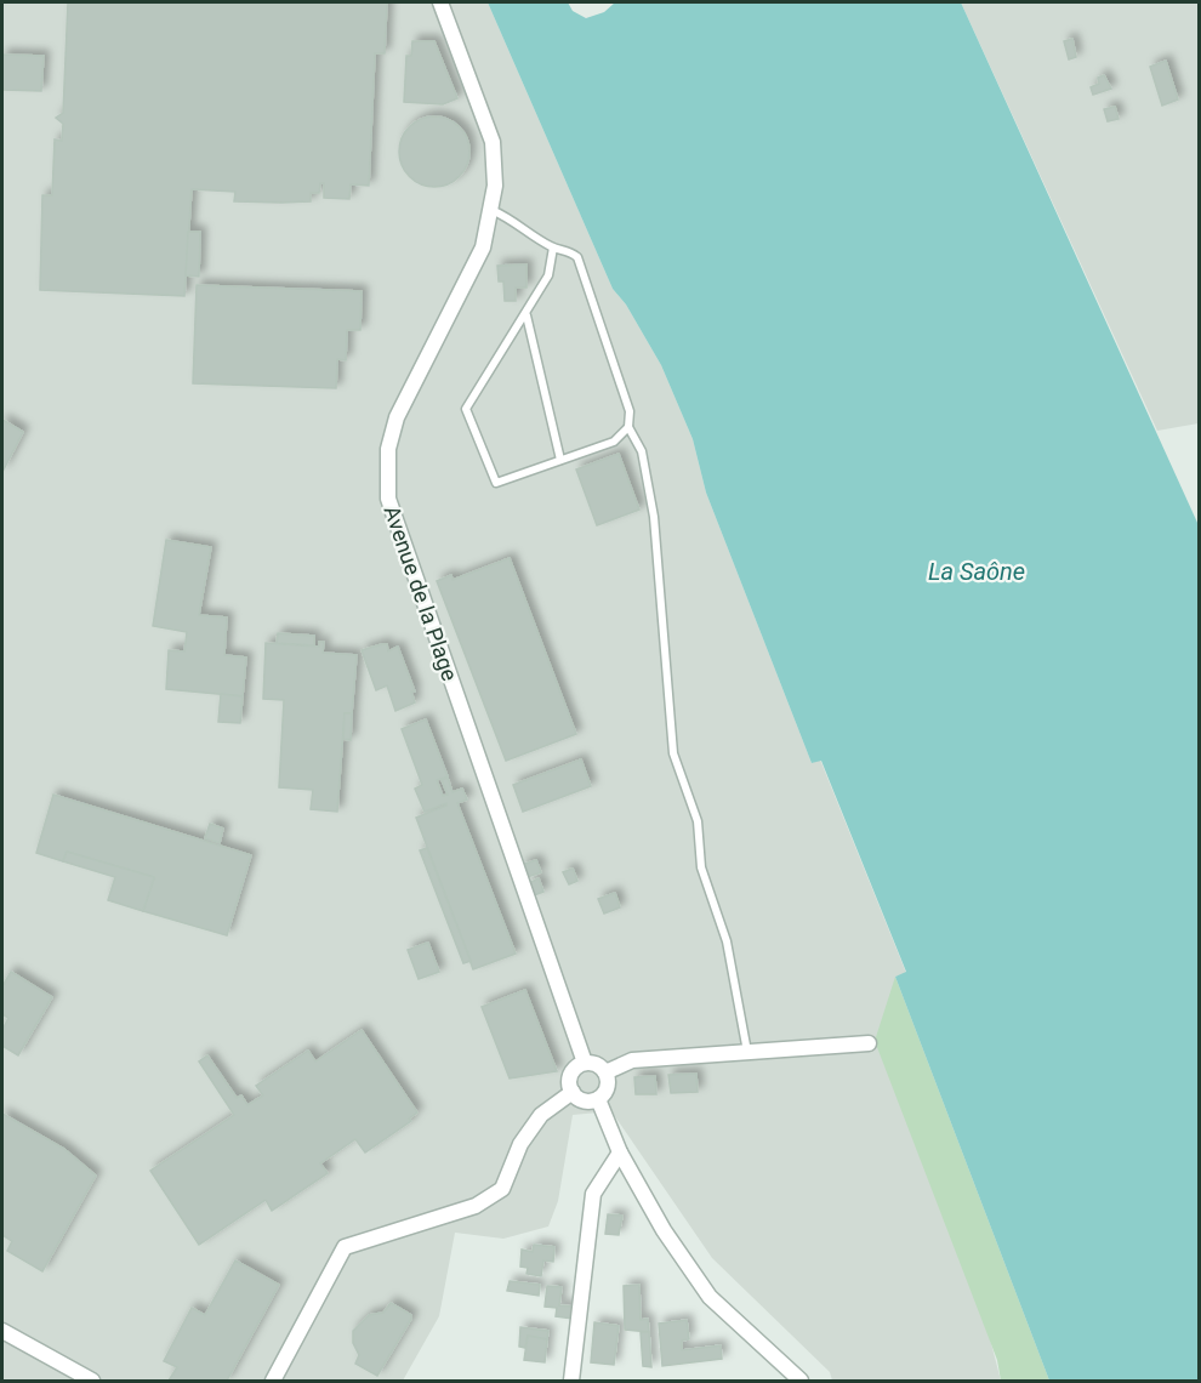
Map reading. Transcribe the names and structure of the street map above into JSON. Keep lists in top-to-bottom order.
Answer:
{
  "streets": {
    "street": ["Avenue de la Plage"]
  },
  "water": ["La Saône"]
}
